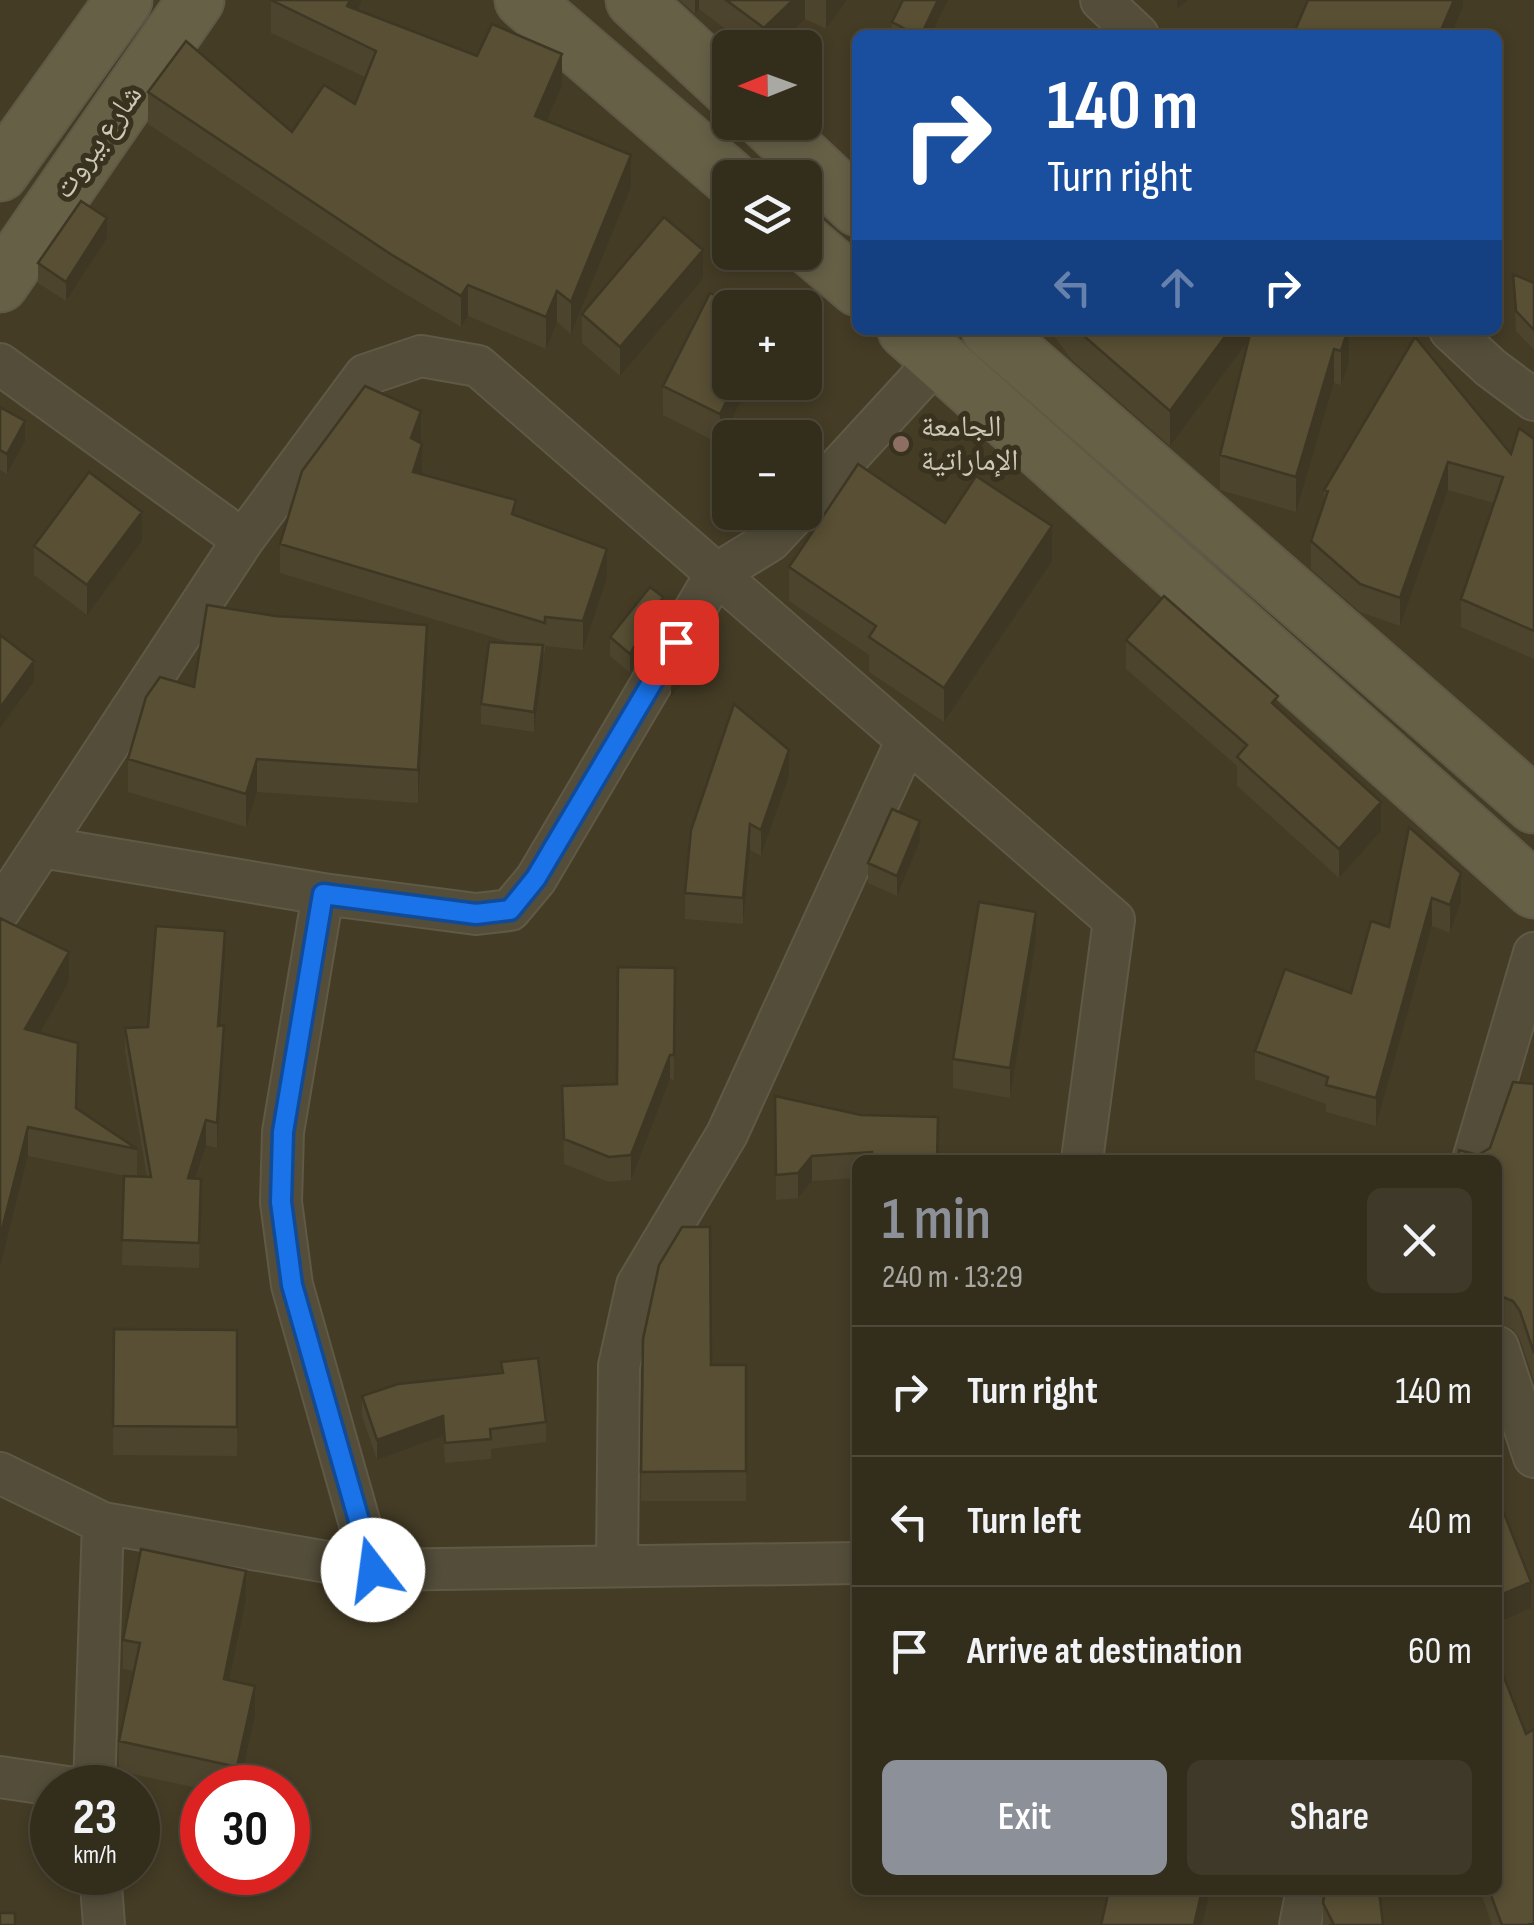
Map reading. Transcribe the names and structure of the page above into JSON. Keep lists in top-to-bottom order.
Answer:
{
  "streets": {
    "street": ["شارع بيروت"]
  },
  "places": ["الجامعة الإماراتية"],
  "north": "left",
  "page": {
    "map_buttons": ["+", "−"],
    "turn": ["140 m", "Turn right"],
    "heading": ["1 min", "240 m · 13:29"],
    "list": [
      {
        "name": "Turn right",
        "value": "140 m"
      },
      {
        "name": "Turn left",
        "value": "40 m"
      },
      {
        "name": "Arrive at destination",
        "value": "60 m"
      }
    ],
    "buttons": ["Exit", "Share"],
    "speed": "23 km/h",
    "limit": "30"
  }
}
